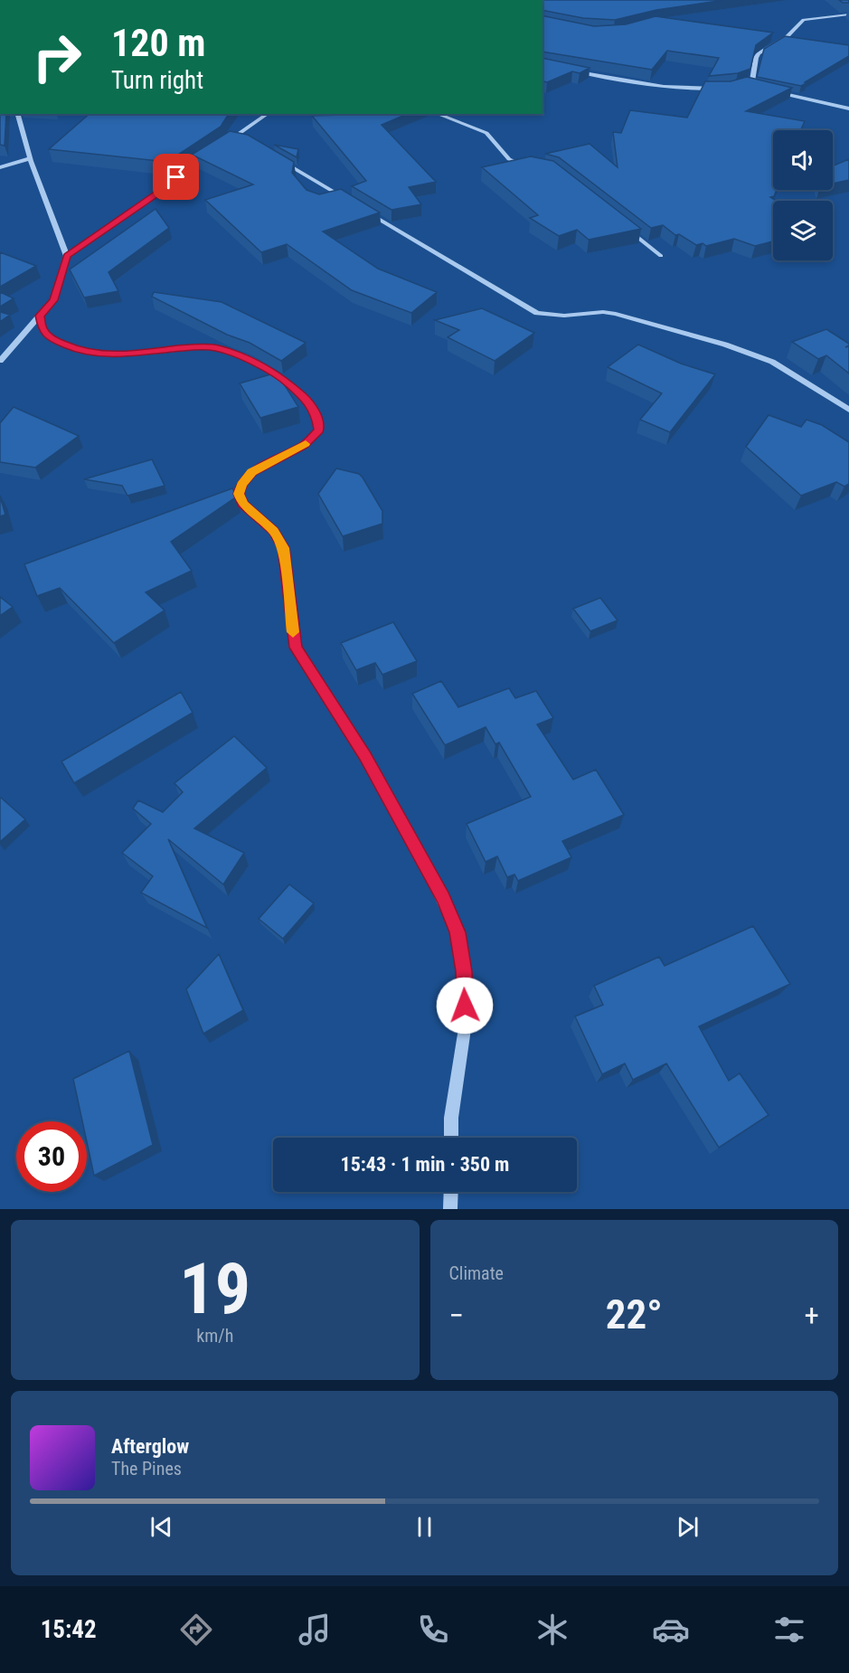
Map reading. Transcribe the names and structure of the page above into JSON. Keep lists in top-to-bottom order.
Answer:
{
  "page": {
    "turn": ["120 m", "Turn right"],
    "limit": "30",
    "trip": "15:43 · 1 min · 350 m",
    "tile": [
      ["19", "km/h"],
      "Climate"
    ],
    "heat": ["−", "22°", "+"],
    "song": ["Afterglow", "The Pines"],
    "tabs": "15:42"
  }
}
